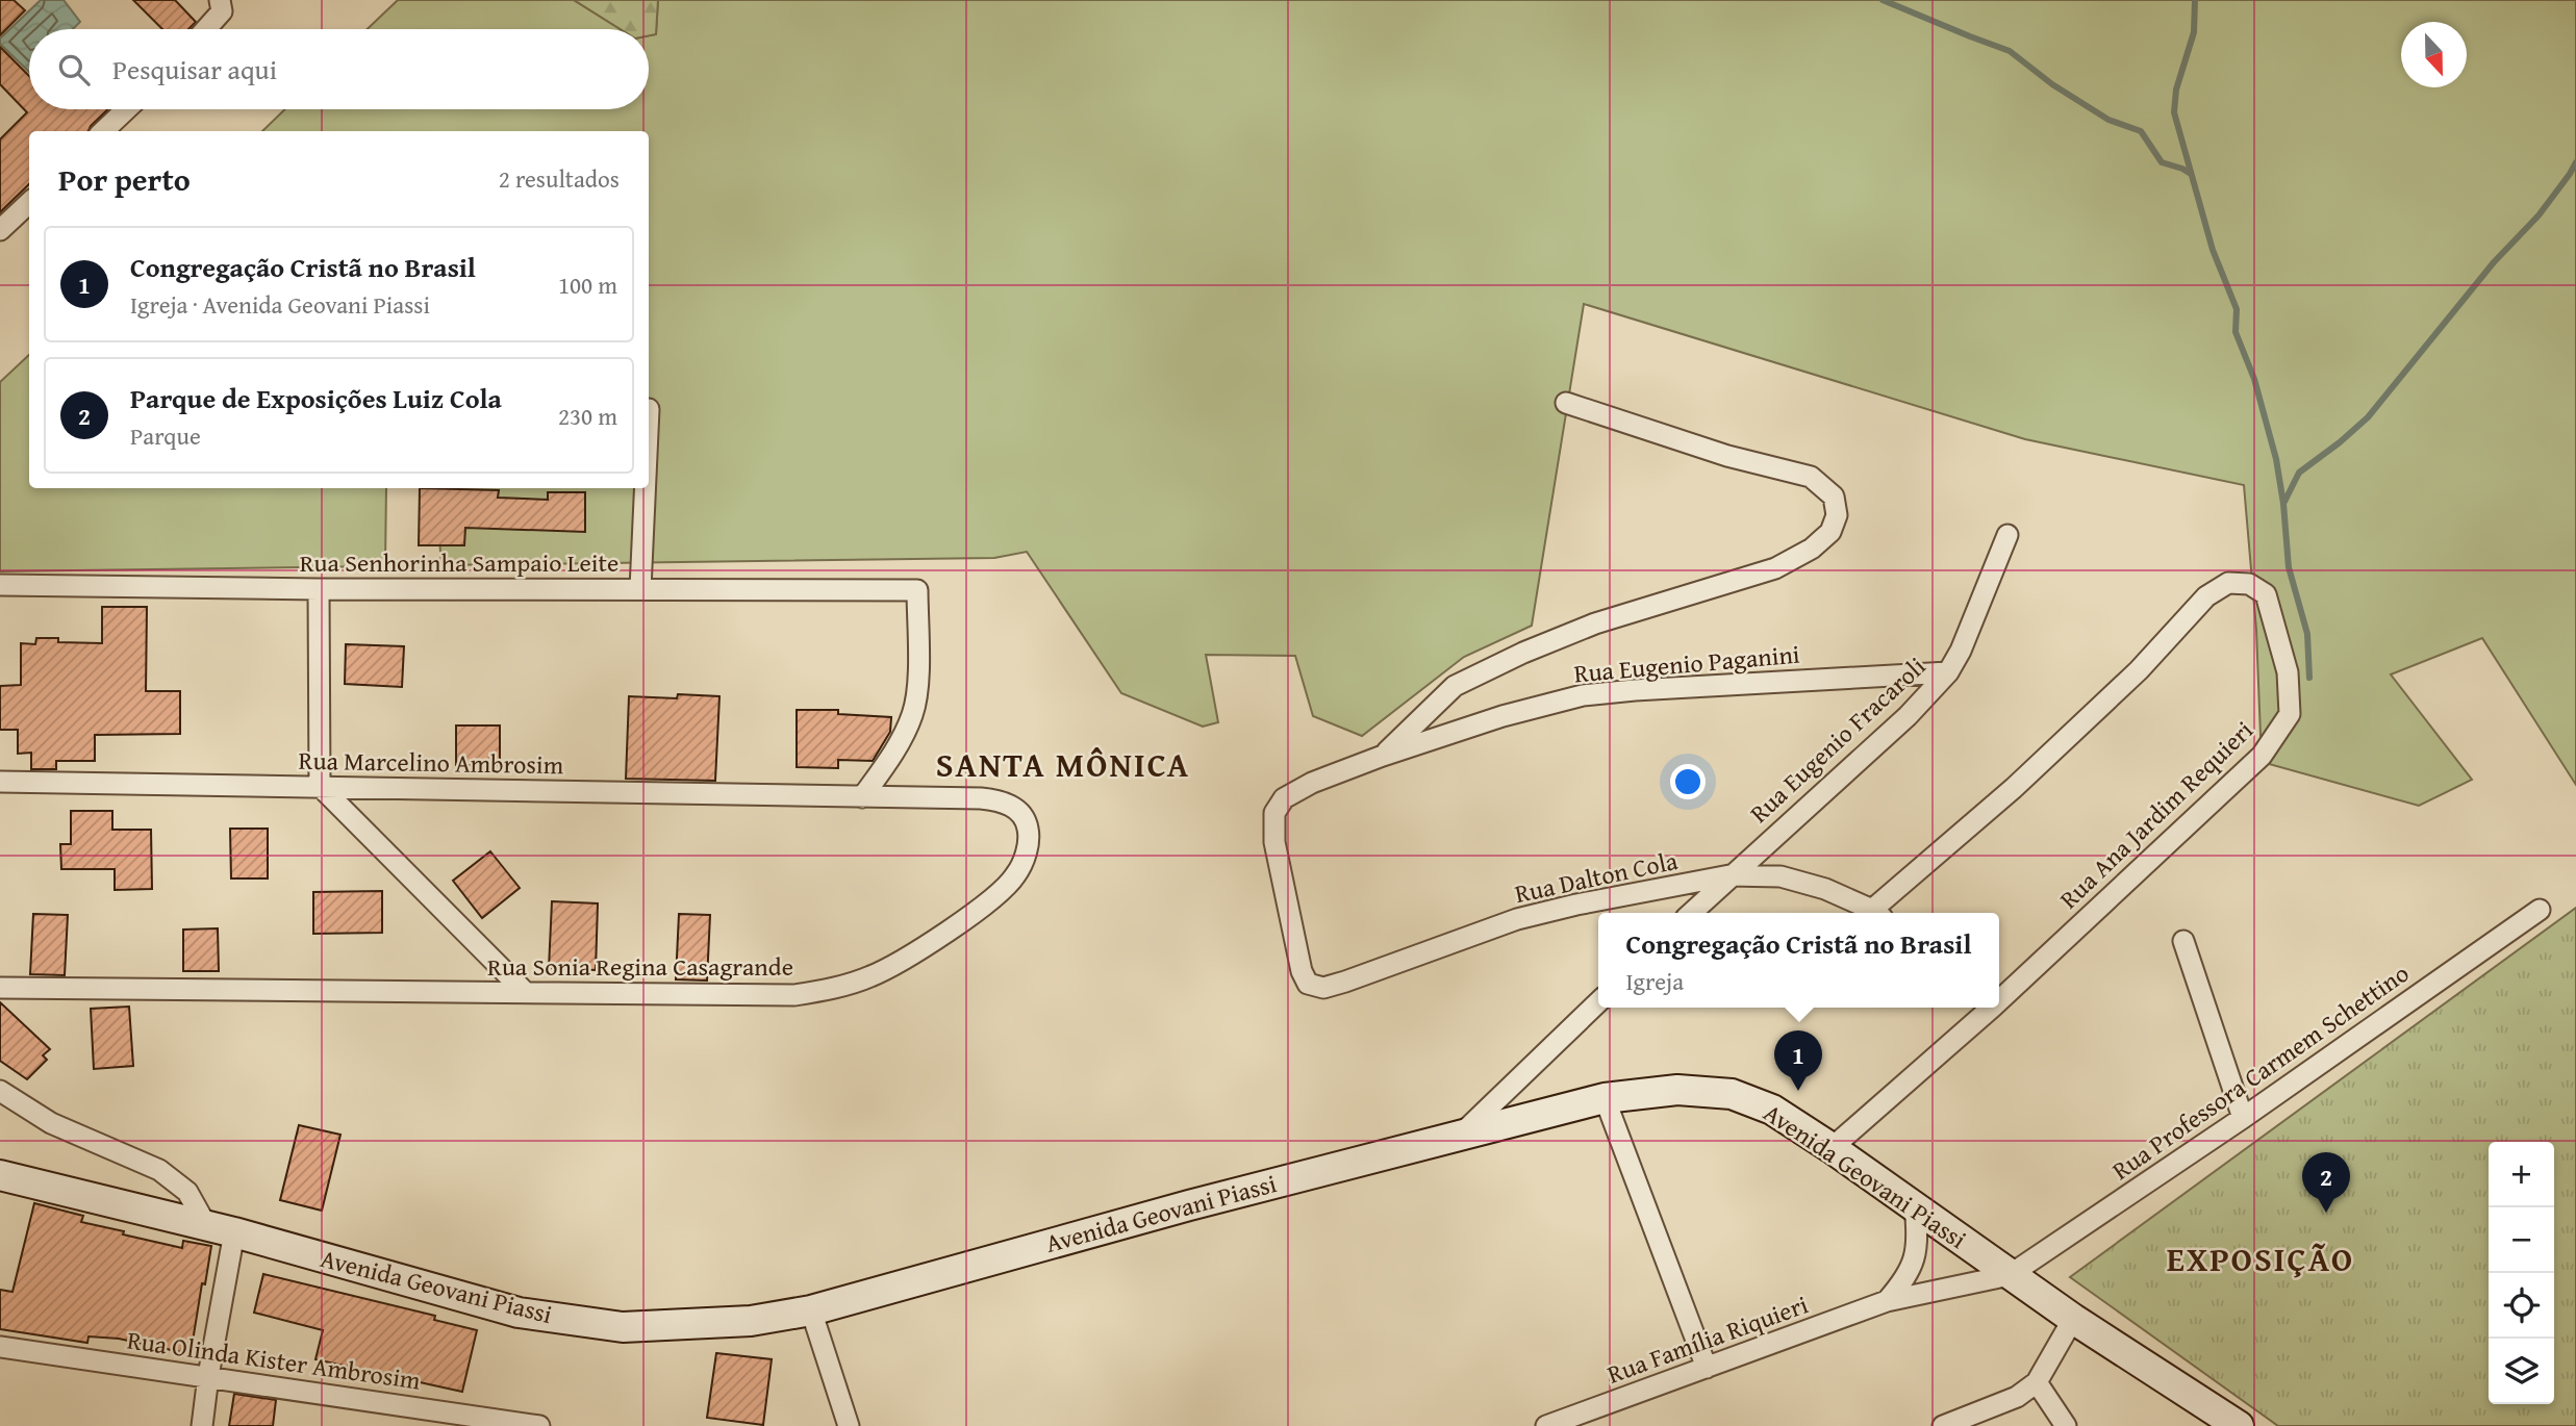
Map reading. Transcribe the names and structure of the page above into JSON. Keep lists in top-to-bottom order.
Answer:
{
  "streets": {
    "main road": ["Avenida Geovani Piassi"],
    "street": [
      "Rua Senhorinha Sampaio Leite",
      "Rua Eugenio Paganini",
      "Rua Eugenio Fracaroli",
      "Rua Marcelino Ambrosim",
      "Rua Ana Jardim Requieri",
      "Rua Dalton Cola",
      "Rua Sonia Regina Casagrande",
      "Rua Professora Carmem Schettino",
      "Rua Família Riquieri",
      "Rua Olinda Kister Ambrosim"
    ]
  },
  "crossings": [
    ["Rua Senhorinha Sampaio Leite", "Rua Marcelino Ambrosim"],
    ["Rua Senhorinha Sampaio Leite", "Rua Sonia Regina Casagrande"],
    ["Rua Eugenio Paganini", "Rua Eugenio Fracaroli"],
    ["Rua Eugenio Paganini", "Rua Dalton Cola"],
    ["Rua Eugenio Fracaroli", "Rua Dalton Cola"],
    ["Rua Marcelino Ambrosim", "Rua Sonia Regina Casagrande"],
    ["Rua Ana Jardim Requieri", "Avenida Geovani Piassi"],
    ["Rua Professora Carmem Schettino", "Avenida Geovani Piassi"],
    ["Rua Professora Carmem Schettino", "Rua Família Riquieri"],
    ["Avenida Geovani Piassi", "Rua Família Riquieri"]
  ],
  "districts": ["SANTA MÔNICA", "EXPOSIÇÃO"],
  "north": "bottom",
  "page": {
    "search": "Pesquisar aqui",
    "heading": ["Por perto", "2 resultados"],
    "list": [
      {
        "mark": "1",
        "name": "Congregação Cristã no Brasil",
        "note": "Igreja · Avenida Geovani Piassi",
        "value": "100 m"
      },
      {
        "mark": "2",
        "name": "Parque de Exposições Luiz Cola",
        "note": "Parque",
        "value": "230 m"
      }
    ],
    "popup": ["Congregação Cristã no Brasil", "Igreja"],
    "pins": ["1", "2"],
    "map_buttons": ["+", "−"]
  }
}
